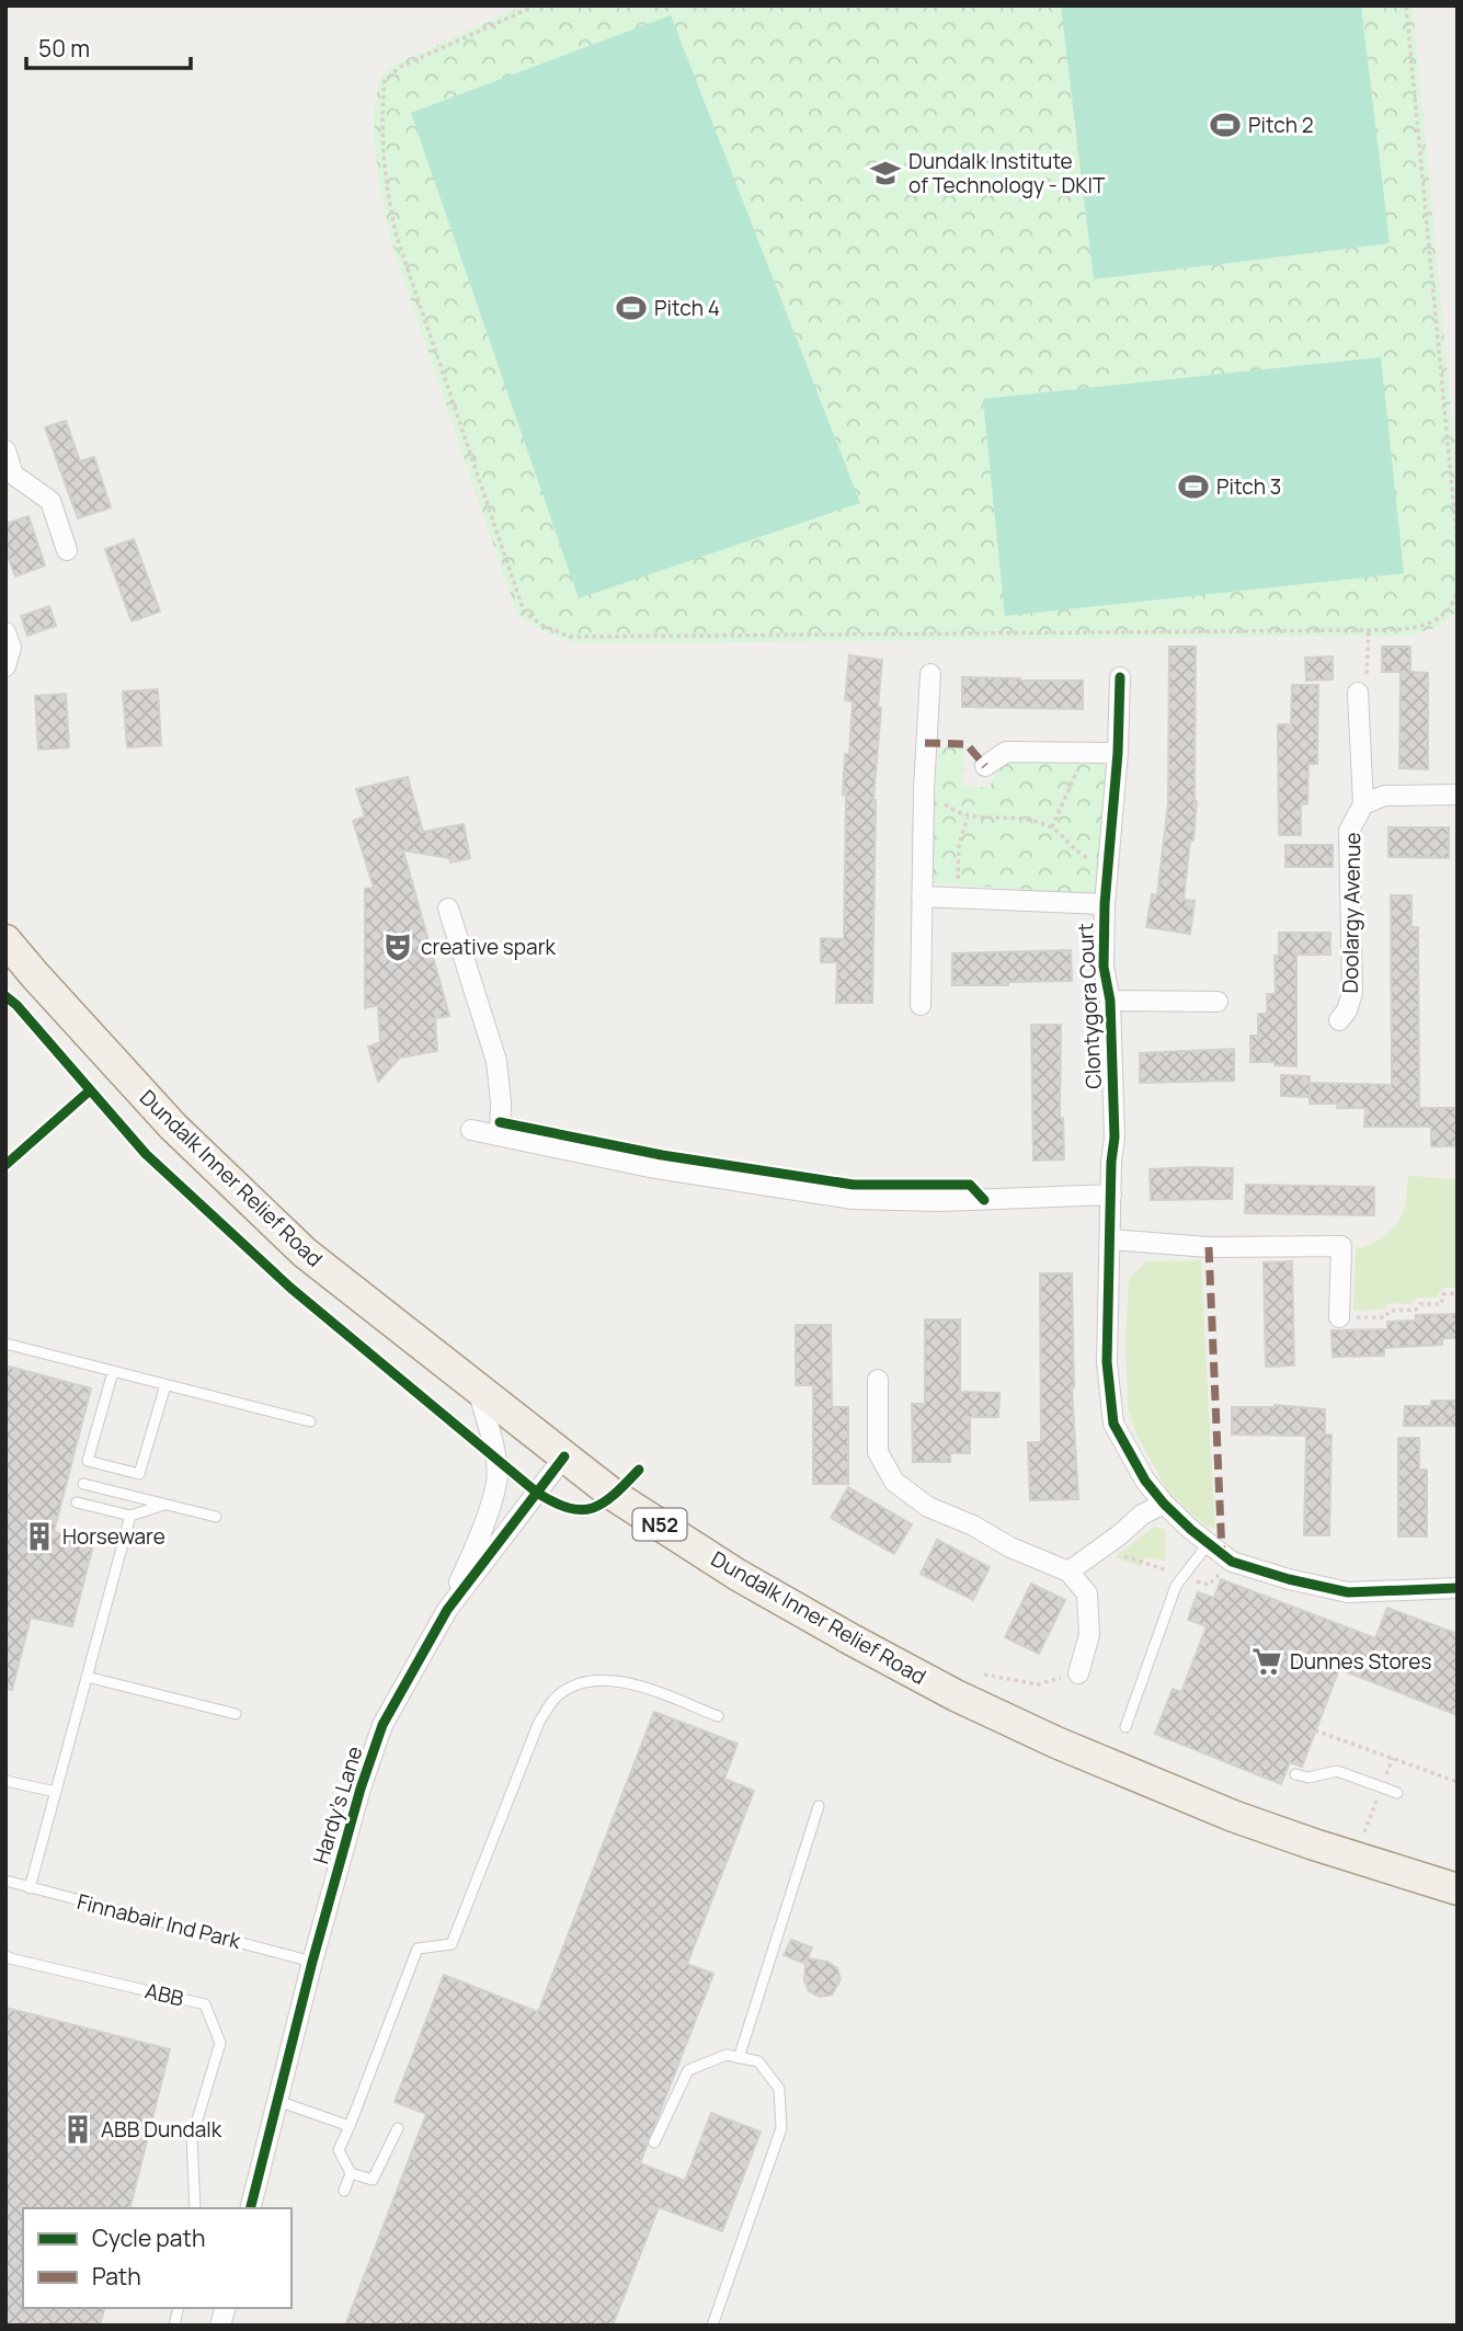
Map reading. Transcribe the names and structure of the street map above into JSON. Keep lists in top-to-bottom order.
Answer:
{
  "streets": {
    "main road": ["Dundalk Inner Relief Road", "N52"],
    "street": ["Doolargy Avenue", "Clontygora Court", "Hardy's Lane"],
    "lane": ["Finnabair Ind Park", "ABB"]
  },
  "crossings": [
    ["Dundalk Inner Relief Road", "Hardy's Lane"],
    ["Hardy's Lane", "Finnabair Ind Park"]
  ],
  "places": {
    "sports": ["Pitch 2", "Pitch 4", "Pitch 3"],
    "school or university": ["Dundalk Institute of Technology - DKIT"],
    "theatre": ["creative spark"],
    "building": ["Horseware", "ABB Dundalk"],
    "supermarket": ["Dunnes Stores"]
  },
  "legend": ["Cycle path", "Path"],
  "scale_bar": "50 m"
}
